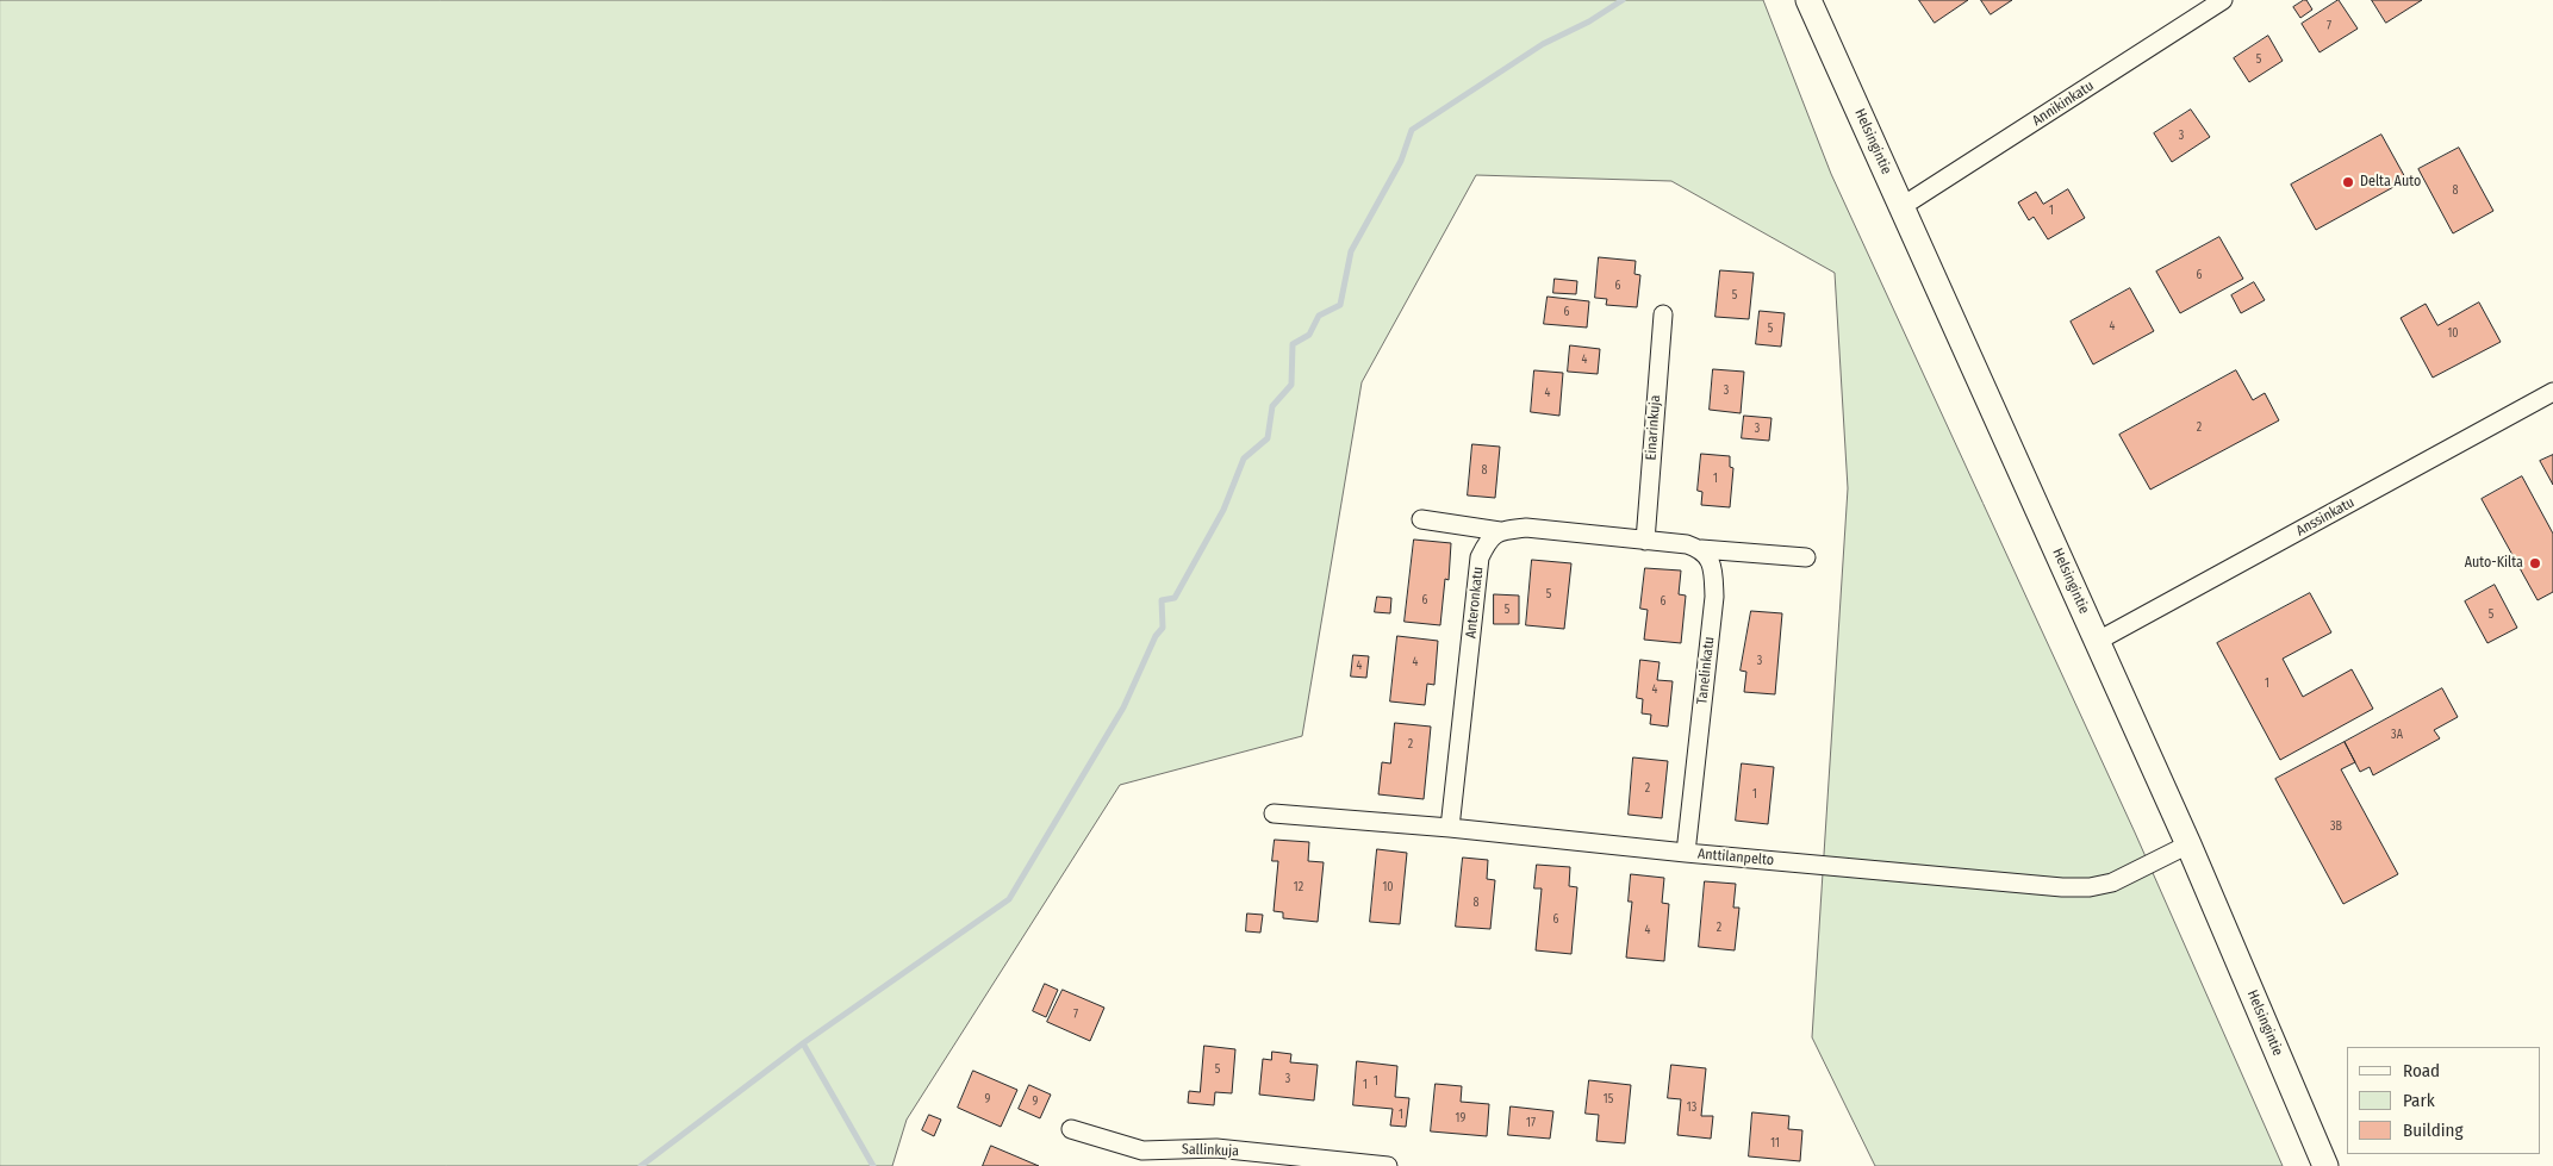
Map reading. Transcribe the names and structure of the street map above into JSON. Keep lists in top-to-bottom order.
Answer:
{
  "streets": {
    "main road": ["Helsingintie"],
    "street": [
      "Annikinkatu",
      "Einarinkuja",
      "Anssinkatu",
      "Anteronkatu",
      "Tanelinkatu",
      "Anttilanpelto",
      "Sallinkuja"
    ]
  },
  "crossings": [
    ["Annikinkatu", "Helsingintie"],
    ["Helsingintie", "Anssinkatu"],
    ["Helsingintie", "Anttilanpelto"],
    ["Anteronkatu", "Anttilanpelto"],
    ["Tanelinkatu", "Anttilanpelto"]
  ],
  "places": ["Delta Auto", "Auto-Kilta"],
  "house_numbers": [
    "7",
    "5",
    "3",
    "8",
    "1",
    "6",
    "6",
    "5",
    "6",
    "4",
    "5",
    "10",
    "4",
    "3",
    "4",
    "2",
    "3",
    "8",
    "1",
    "5",
    "6",
    "6",
    "5",
    "5",
    "3",
    "4",
    "4",
    "1",
    "4",
    "3A",
    "2",
    "2",
    "1",
    "3B",
    "12",
    "10",
    "8",
    "6",
    "2",
    "4",
    "7",
    "5",
    "3",
    "1",
    "1",
    "9",
    "15",
    "9",
    "13",
    "1",
    "19",
    "17",
    "11"
  ],
  "legend": ["Road", "Park", "Building"]
}
